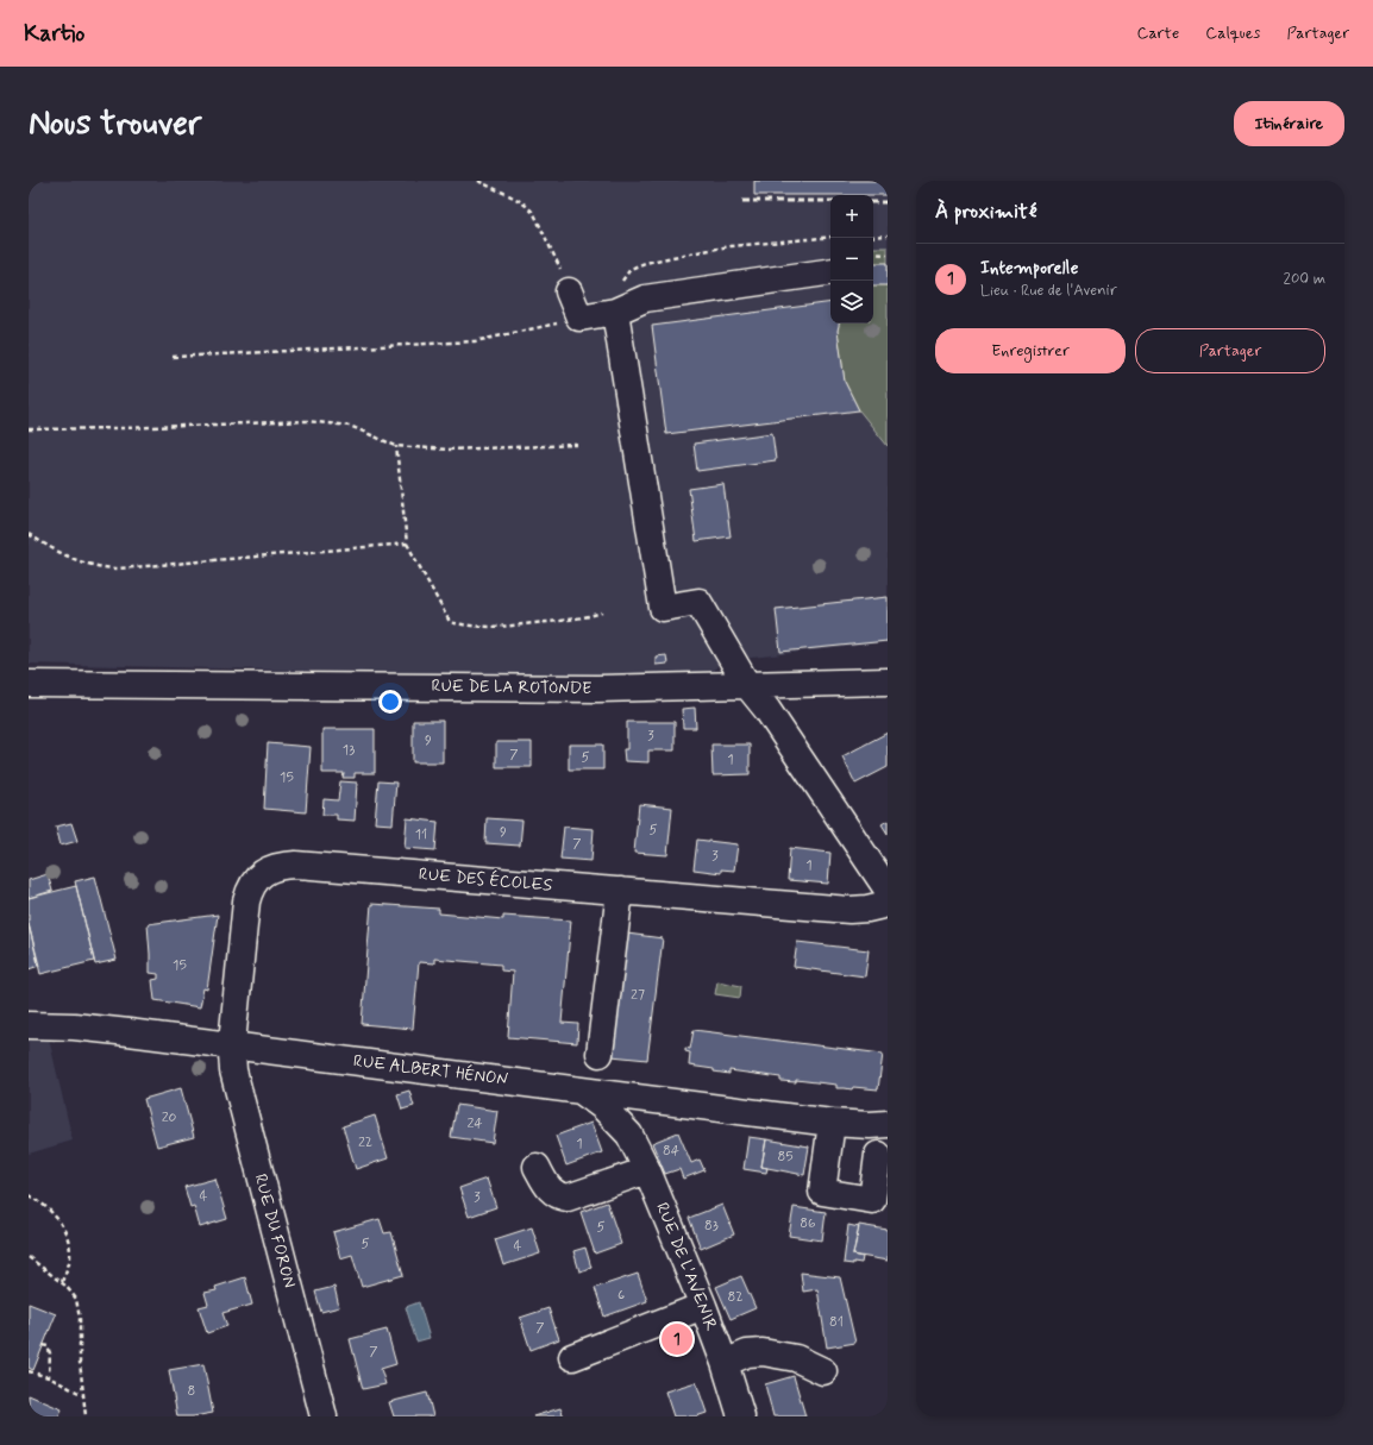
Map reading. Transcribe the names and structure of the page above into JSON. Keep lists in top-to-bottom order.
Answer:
{
  "streets": {
    "street": [
      "RUE DE LA ROTONDE",
      "RUE DES ÉCOLES",
      "RUE ALBERT HÉNON",
      "RUE DU FORON",
      "RUE DE L'AVENIR"
    ]
  },
  "crossings": [
    ["RUE DES ÉCOLES", "RUE ALBERT HÉNON"],
    ["RUE DES ÉCOLES", "RUE DU FORON"],
    ["RUE ALBERT HÉNON", "RUE DU FORON"],
    ["RUE ALBERT HÉNON", "RUE DE L'AVENIR"]
  ],
  "house_numbers": [
    "3",
    "9",
    "13",
    "7",
    "5",
    "1",
    "15",
    "5",
    "9",
    "11",
    "7",
    "3",
    "1",
    "15",
    "27",
    "20",
    "24",
    "22",
    "1",
    "84",
    "85",
    "4",
    "3",
    "86",
    "83",
    "5",
    "5",
    "4",
    "6",
    "82",
    "81",
    "7",
    "7",
    "8"
  ],
  "page": {
    "header": "Kartio",
    "nav": ["Carte", "Calques", "Partager"],
    "buttons": [
      "Itinéraire",
      ["Enregistrer", "Partager"]
    ],
    "title": "Nous trouver",
    "heading": "À proximité",
    "map_buttons": ["+", "−"],
    "list": [
      {
        "mark": "1",
        "name": "Intemporelle",
        "note": "Lieu · Rue de l'Avenir",
        "value": "200 m"
      }
    ],
    "pins": "1"
  }
}
